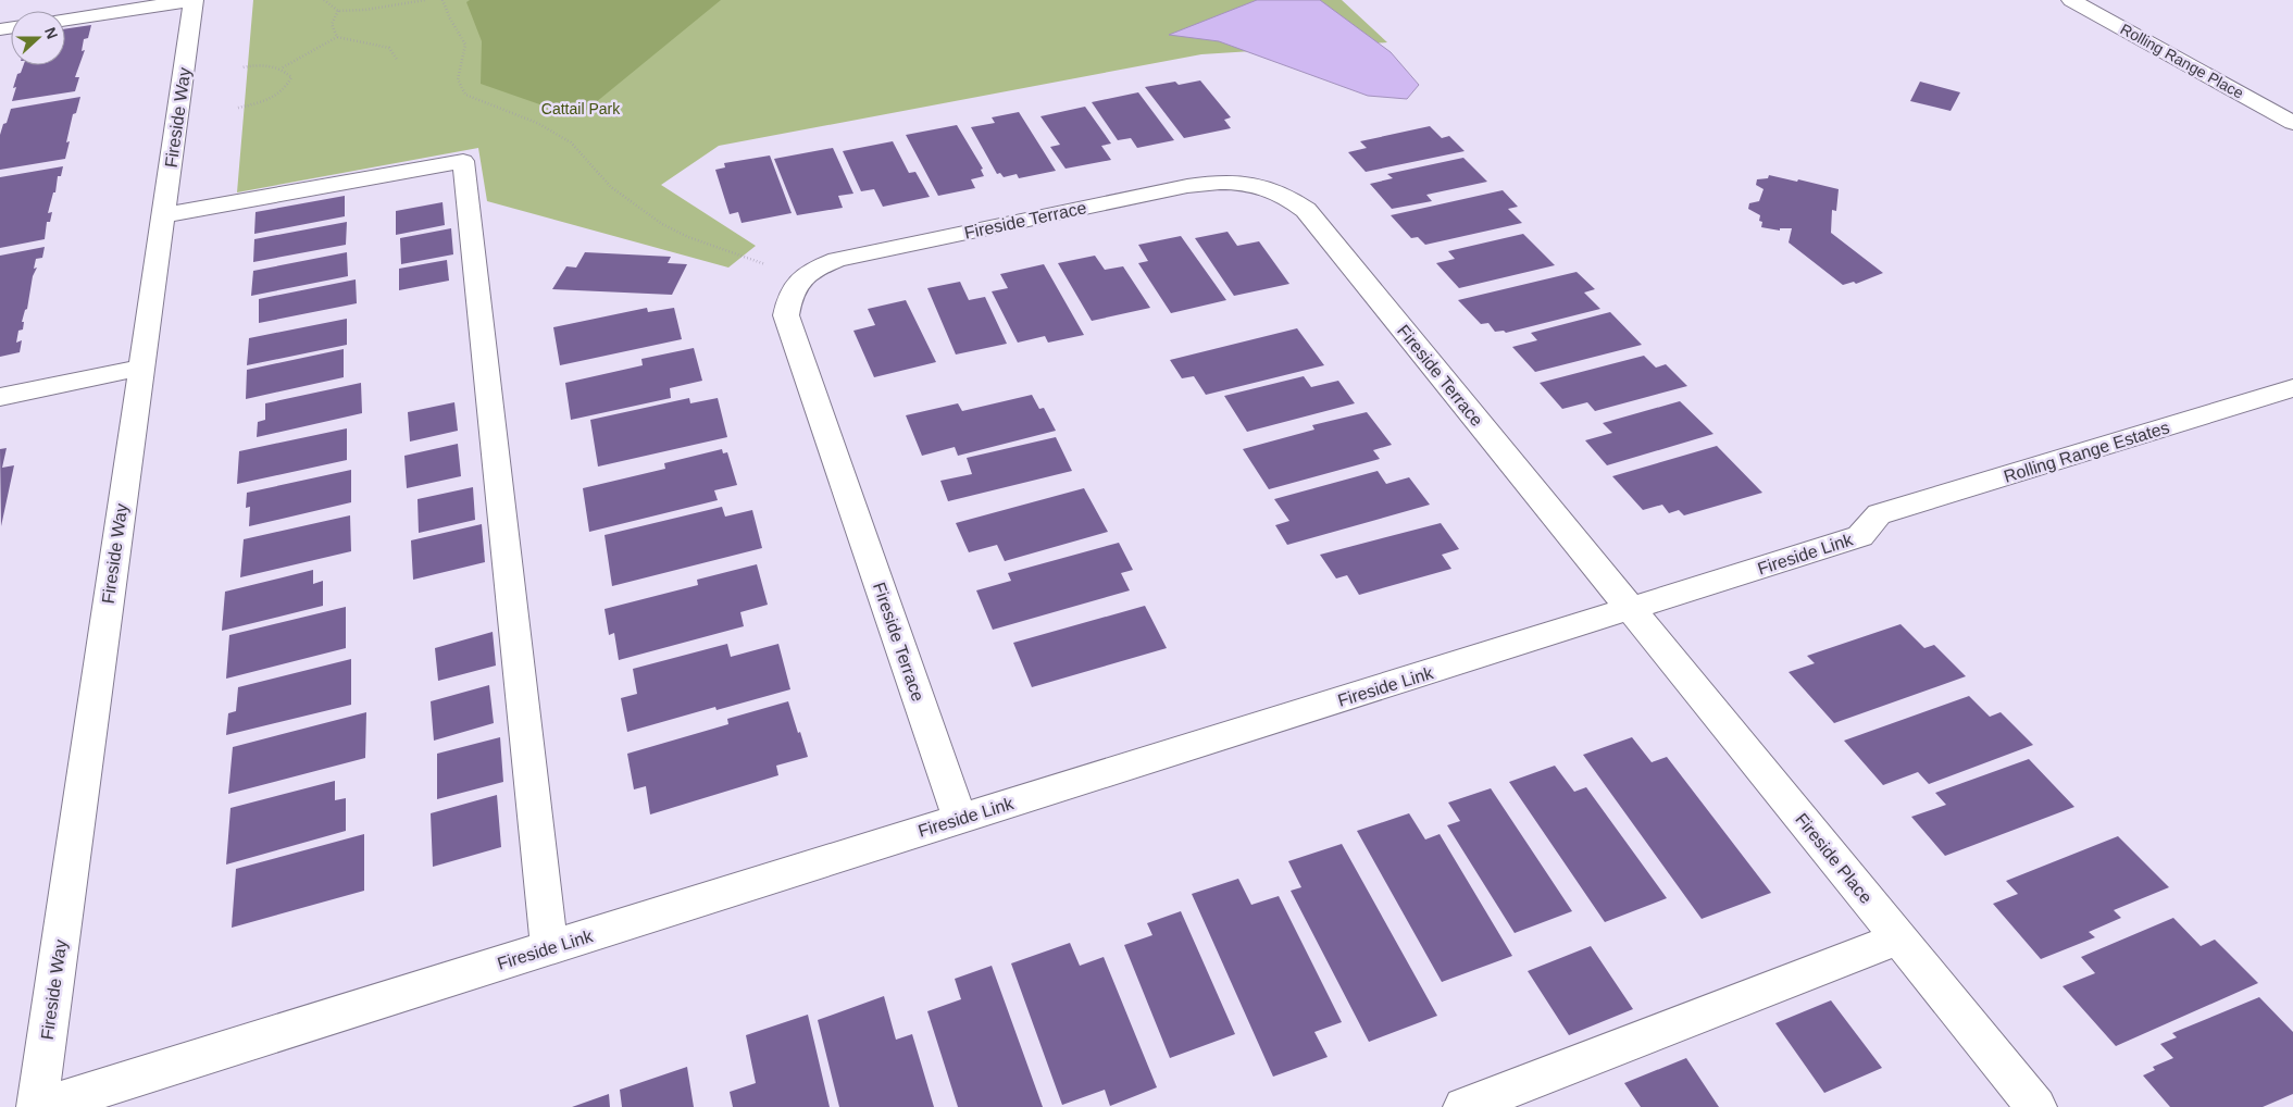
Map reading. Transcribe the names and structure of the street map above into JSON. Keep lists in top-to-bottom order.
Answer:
{
  "streets": {
    "street": [
      "Rolling Range Place",
      "Fireside Way",
      "Fireside Terrace",
      "Rolling Range Estates",
      "Fireside Link",
      "Fireside Place"
    ]
  },
  "crossings": [
    ["Fireside Terrace", "Fireside Link"],
    ["Fireside Terrace", "Fireside Place"],
    ["Rolling Range Estates", "Fireside Link"],
    ["Fireside Link", "Fireside Place"]
  ],
  "parks": ["Cattail Park"],
  "north": "right"
}
